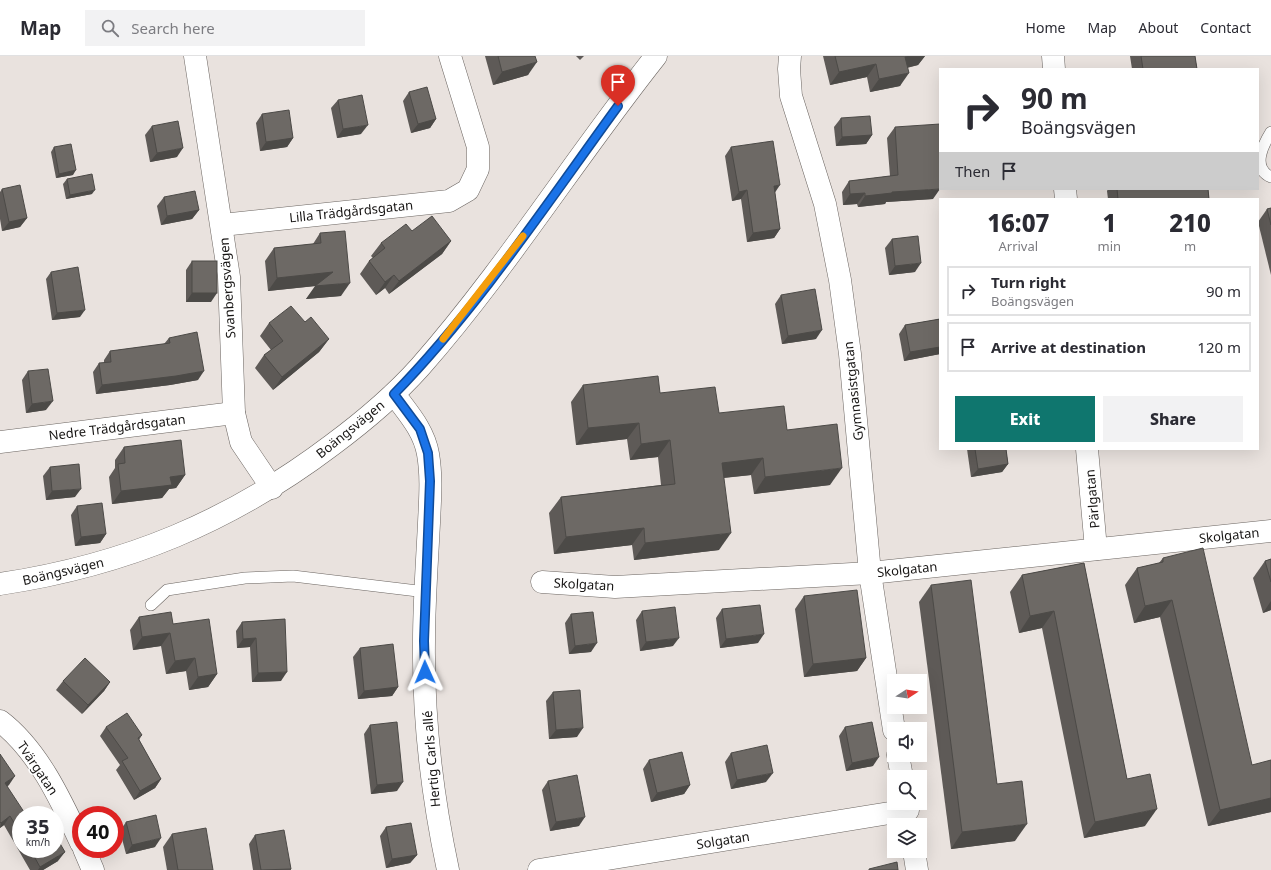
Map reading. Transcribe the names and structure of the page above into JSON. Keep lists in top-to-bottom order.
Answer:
{
  "streets": {
    "street": [
      "Lilla Trädgårdsgatan",
      "Svanbergsvägen",
      "Gymnasistgatan",
      "Nedre Trädgårdsgatan",
      "Boängsvägen",
      "Pärlgatan",
      "Skolgatan",
      "Hertig Carls allé",
      "Tvärgatan",
      "Solgatan"
    ]
  },
  "crossings": [
    ["Lilla Trädgårdsgatan", "Svanbergsvägen"],
    ["Svanbergsvägen", "Nedre Trädgårdsgatan"],
    ["Svanbergsvägen", "Boängsvägen"],
    ["Gymnasistgatan", "Skolgatan"],
    ["Boängsvägen", "Hertig Carls allé"],
    ["Pärlgatan", "Skolgatan"]
  ],
  "north": "right",
  "page": {
    "header": "Map",
    "search": "Search here",
    "nav": [
      "Home",
      "Map",
      "About",
      "Contact"
    ],
    "turn": ["90 m", "Boängsvägen"],
    "then": "Then",
    "eta": [
      "16:07",
      "Arrival",
      "1",
      "min",
      "210",
      "m"
    ],
    "list": [
      {
        "name": "Turn right",
        "note": "Boängsvägen",
        "value": "90 m"
      },
      {
        "name": "Arrive at destination",
        "value": "120 m"
      }
    ],
    "buttons": ["Exit", "Share"],
    "speed": "35 km/h",
    "limit": "40"
  }
}
